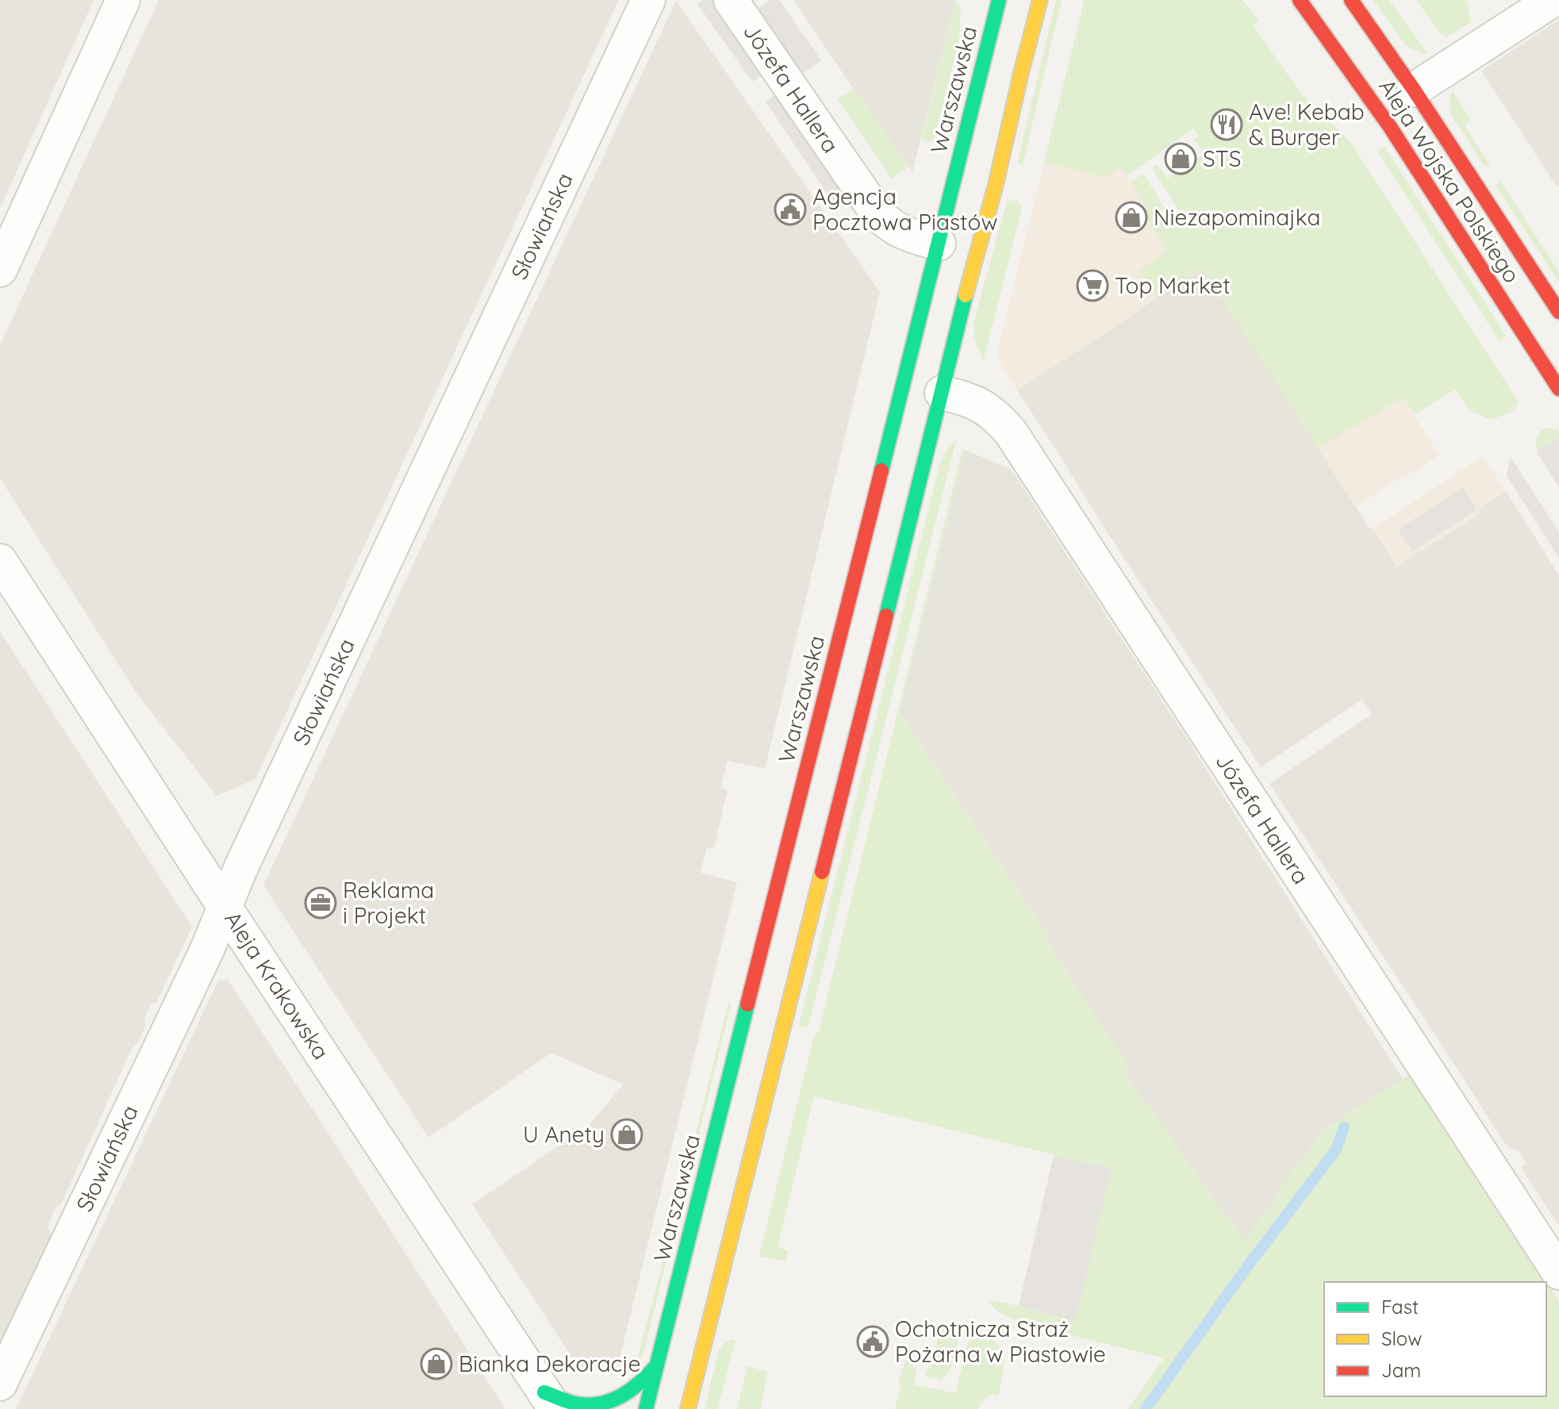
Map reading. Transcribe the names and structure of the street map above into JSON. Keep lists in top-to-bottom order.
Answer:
{
  "streets": {
    "street": [
      "Józefa Hallera",
      "Warszawska",
      "Aleja Wojska Polskiego",
      "Słowiańska",
      "Aleja Krakowska"
    ]
  },
  "crossings": [
    ["Józefa Hallera", "Warszawska"],
    ["Słowiańska", "Aleja Krakowska"]
  ],
  "places": {
    "restaurant": ["Ave! Kebab & Burger"],
    "shop": [
      "STS",
      "Niezapominajka",
      "U Anety",
      "Bianka Dekoracje"
    ],
    "public building": ["Agencja Pocztowa Piastów", "Ochotnicza Straż Pożarna w Piastowie"],
    "supermarket": ["Top Market"],
    "office": ["Reklama i Projekt"]
  },
  "legend": ["Fast", "Slow", "Jam"]
}
